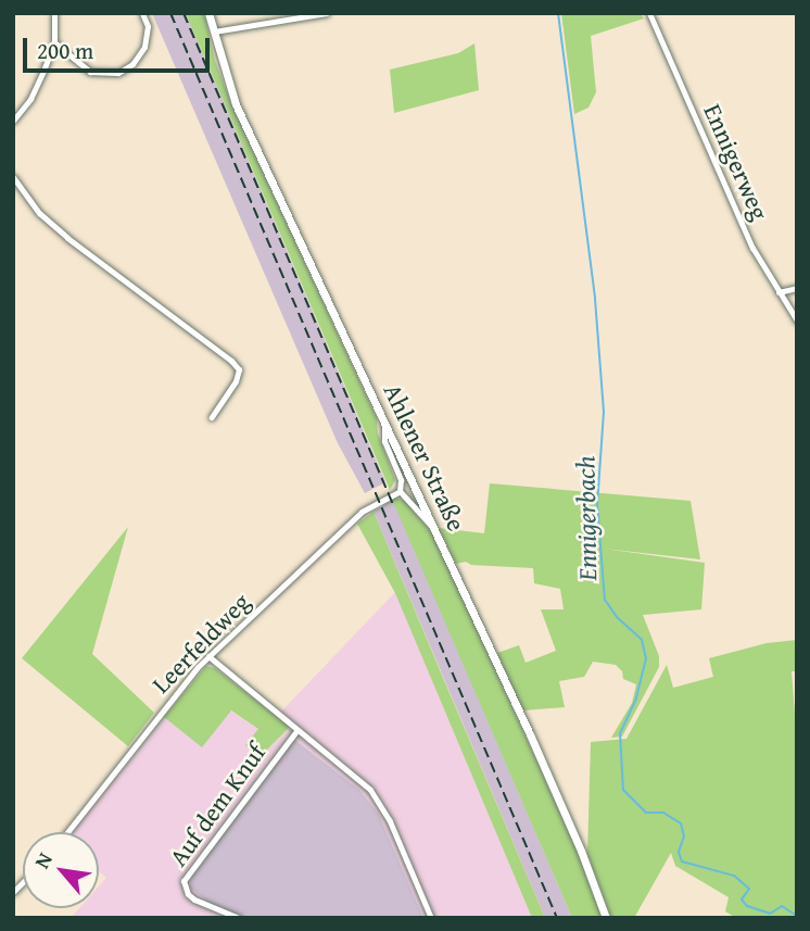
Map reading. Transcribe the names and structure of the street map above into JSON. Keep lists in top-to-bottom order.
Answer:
{
  "streets": {
    "main road": ["Ahlener Straße"],
    "street": ["Ennigerweg", "Leerfeldweg", "Auf dem Knuf"]
  },
  "crossings": [
    ["Leerfeldweg", "Auf dem Knuf"]
  ],
  "water": ["Ennigerbach"],
  "scale_bar": "200 m",
  "north": "top left"
}
